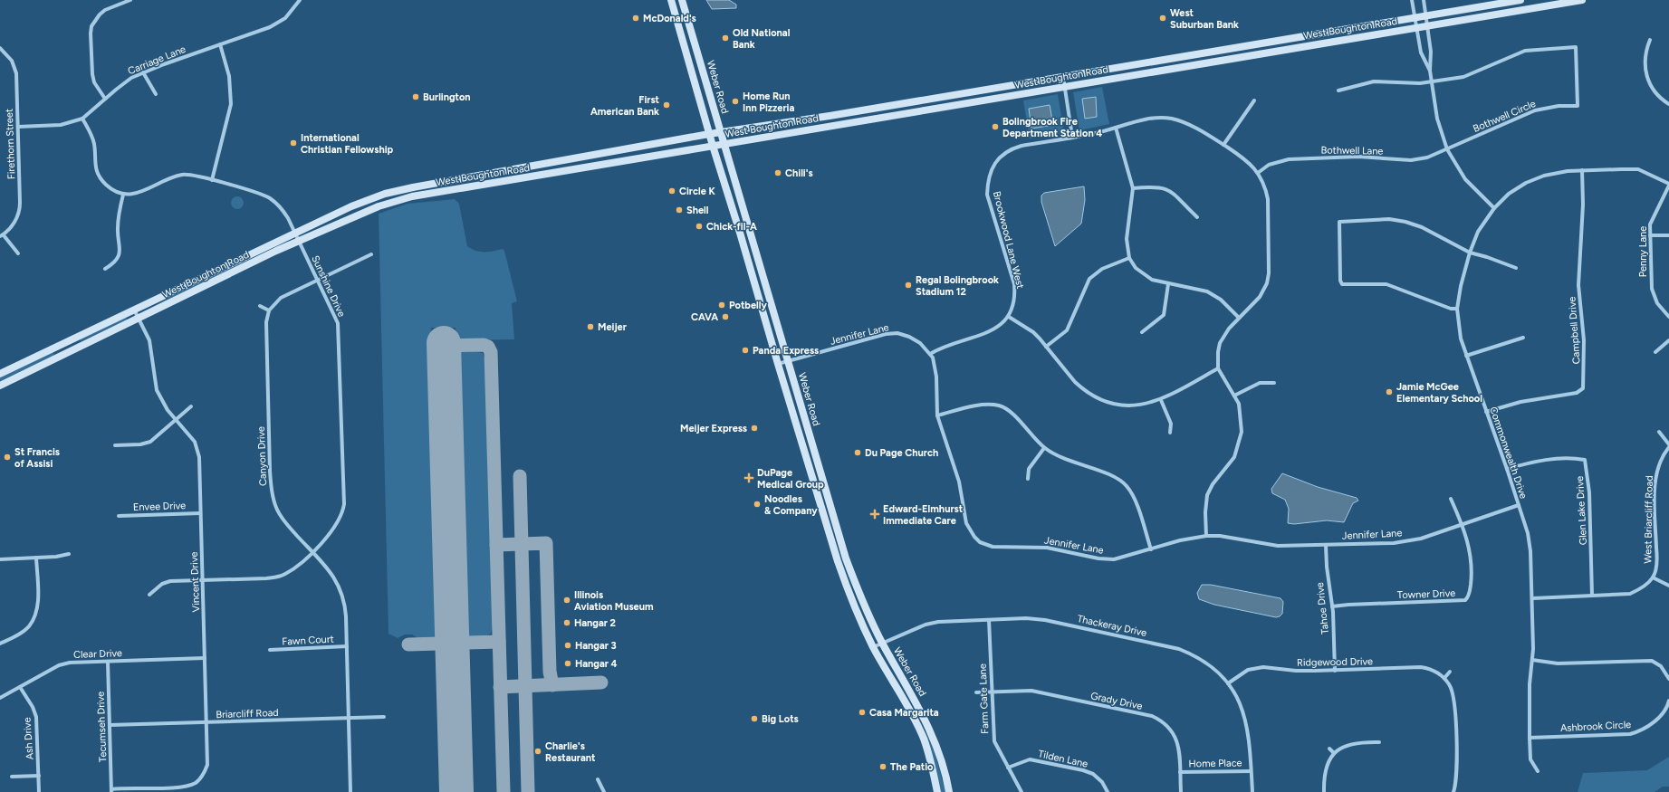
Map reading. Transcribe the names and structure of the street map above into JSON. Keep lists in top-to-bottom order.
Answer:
{
  "streets": {
    "main road": ["West Boughton Road", "Weber Road"],
    "street": [
      "Carriage Lane",
      "Bothwell Circle",
      "Firethorn Street",
      "Bothwell Lane",
      "Brookwood Lane West",
      "Penny Lane",
      "Sunshine Drive",
      "Campbell Drive",
      "Jennifer Lane",
      "Commonwealth Drive",
      "Canyon Drive",
      "Envee Drive",
      "Glen Lake Drive",
      "West Briarcliff Road",
      "Vincent Drive",
      "Towner Drive",
      "Tahoe Drive",
      "Thackeray Drive",
      "Fawn Court",
      "Clear Drive",
      "Ridgewood Drive",
      "Farm Gate Lane",
      "Grady Drive",
      "Briarcliff Road",
      "Ashbrook Circle",
      "Tecumseh Drive",
      "Ash Drive",
      "Tilden Lane",
      "Home Place"
    ]
  },
  "crossings": [
    ["West Boughton Road", "Weber Road"],
    ["West Boughton Road", "Sunshine Drive"],
    ["West Boughton Road", "Vincent Drive"],
    ["Carriage Lane", "Firethorn Street"],
    ["Weber Road", "Jennifer Lane"],
    ["Weber Road", "Thackeray Drive"],
    ["Bothwell Circle", "Bothwell Lane"],
    ["Bothwell Lane", "Brookwood Lane West"],
    ["Penny Lane", "Commonwealth Drive"],
    ["Sunshine Drive", "Canyon Drive"],
    ["Sunshine Drive", "Vincent Drive"],
    ["Campbell Drive", "Commonwealth Drive"],
    ["Jennifer Lane", "Commonwealth Drive"],
    ["Jennifer Lane", "Towner Drive"],
    ["Jennifer Lane", "Tahoe Drive"],
    ["Commonwealth Drive", "Glen Lake Drive"],
    ["Commonwealth Drive", "West Briarcliff Road"],
    ["Commonwealth Drive", "Ashbrook Circle"],
    ["Canyon Drive", "Fawn Court"],
    ["Canyon Drive", "Briarcliff Road"],
    ["Envee Drive", "Vincent Drive"],
    ["Glen Lake Drive", "West Briarcliff Road"],
    ["Vincent Drive", "Clear Drive"],
    ["Vincent Drive", "Briarcliff Road"],
    ["Vincent Drive", "Tecumseh Drive"],
    ["Towner Drive", "Tahoe Drive"],
    ["Tahoe Drive", "Ridgewood Drive"],
    ["Thackeray Drive", "Ridgewood Drive"],
    ["Thackeray Drive", "Farm Gate Lane"],
    ["Thackeray Drive", "Home Place"],
    ["Clear Drive", "Tecumseh Drive"],
    ["Clear Drive", "Ash Drive"],
    ["Farm Gate Lane", "Grady Drive"],
    ["Farm Gate Lane", "Tilden Lane"],
    ["Grady Drive", "Home Place"],
    ["Briarcliff Road", "Tecumseh Drive"]
  ],
  "places": {
    "other": [
      "McDonald's",
      "West Suburban Bank",
      "Old National Bank",
      "Burlington",
      "Home Run Inn Pizzeria",
      "First American Bank",
      "Bolingbrook Fire Department Station 4",
      "International Christian Fellowship",
      "Chili's",
      "Circle K",
      "Shell",
      "Chick-fil-A",
      "Regal Bolingbrook Stadium 12",
      "Potbelly",
      "CAVA",
      "Meijer",
      "Panda Express",
      "Jamie McGee Elementary School",
      "Meijer Express",
      "Du Page Church",
      "St Francis of Assisi",
      "Noodles & Company",
      "Illinois Aviation Museum",
      "Hangar 2",
      "Hangar 3",
      "Hangar 4",
      "Casa Margarita",
      "Big Lots",
      "Charlie's Restaurant",
      "The Patio"
    ],
    "health": ["DuPage Medical Group", "Edward-Elmhurst Immediate Care"]
  }
}
